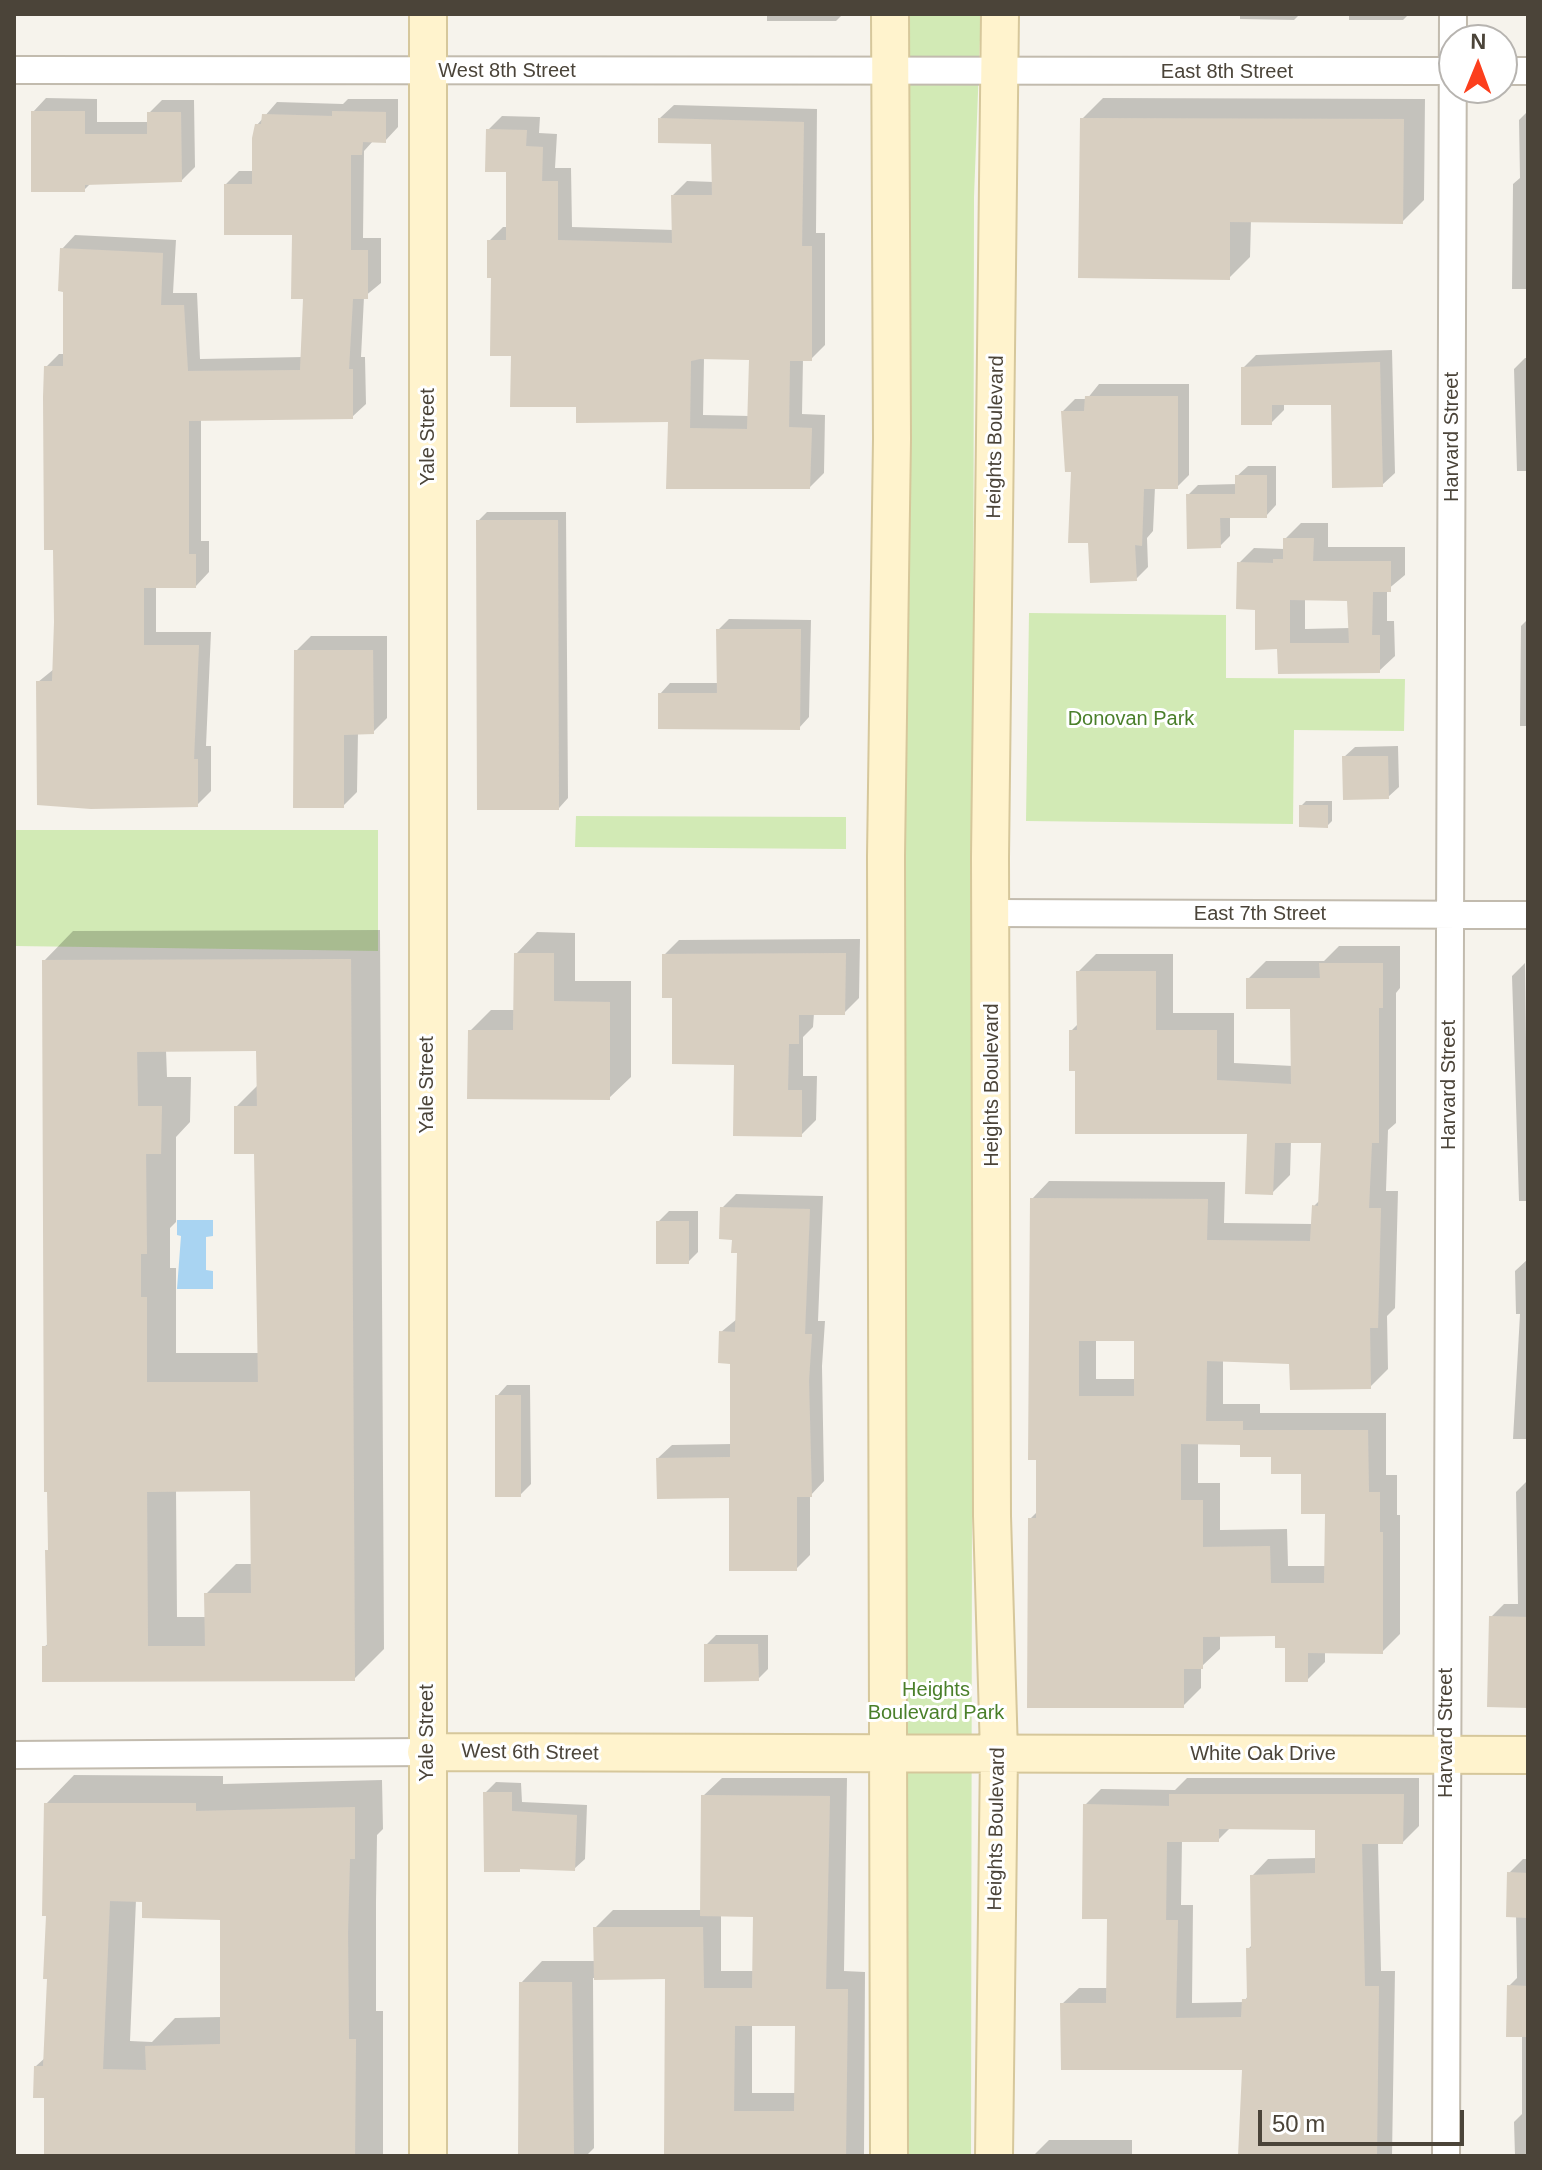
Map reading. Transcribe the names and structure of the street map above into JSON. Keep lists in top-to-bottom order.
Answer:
{
  "streets": {
    "main road": [
      "Yale Street",
      "Heights Boulevard",
      "West 6th Street",
      "White Oak Drive"
    ],
    "street": [
      "West 8th Street",
      "East 8th Street",
      "Harvard Street",
      "East 7th Street"
    ]
  },
  "crossings": [
    ["West 8th Street", "East 8th Street"],
    ["West 8th Street", "Yale Street"],
    ["West 8th Street", "Heights Boulevard"],
    ["East 8th Street", "Heights Boulevard"],
    ["Yale Street", "West 6th Street"],
    ["Heights Boulevard", "East 7th Street"],
    ["Heights Boulevard", "West 6th Street"],
    ["Heights Boulevard", "White Oak Drive"],
    ["Harvard Street", "East 7th Street"],
    ["Harvard Street", "White Oak Drive"],
    ["West 6th Street", "White Oak Drive"]
  ],
  "parks": ["Donovan Park", "Heights Boulevard Park"],
  "scale_bar": "50 m",
  "north": "top"
}
